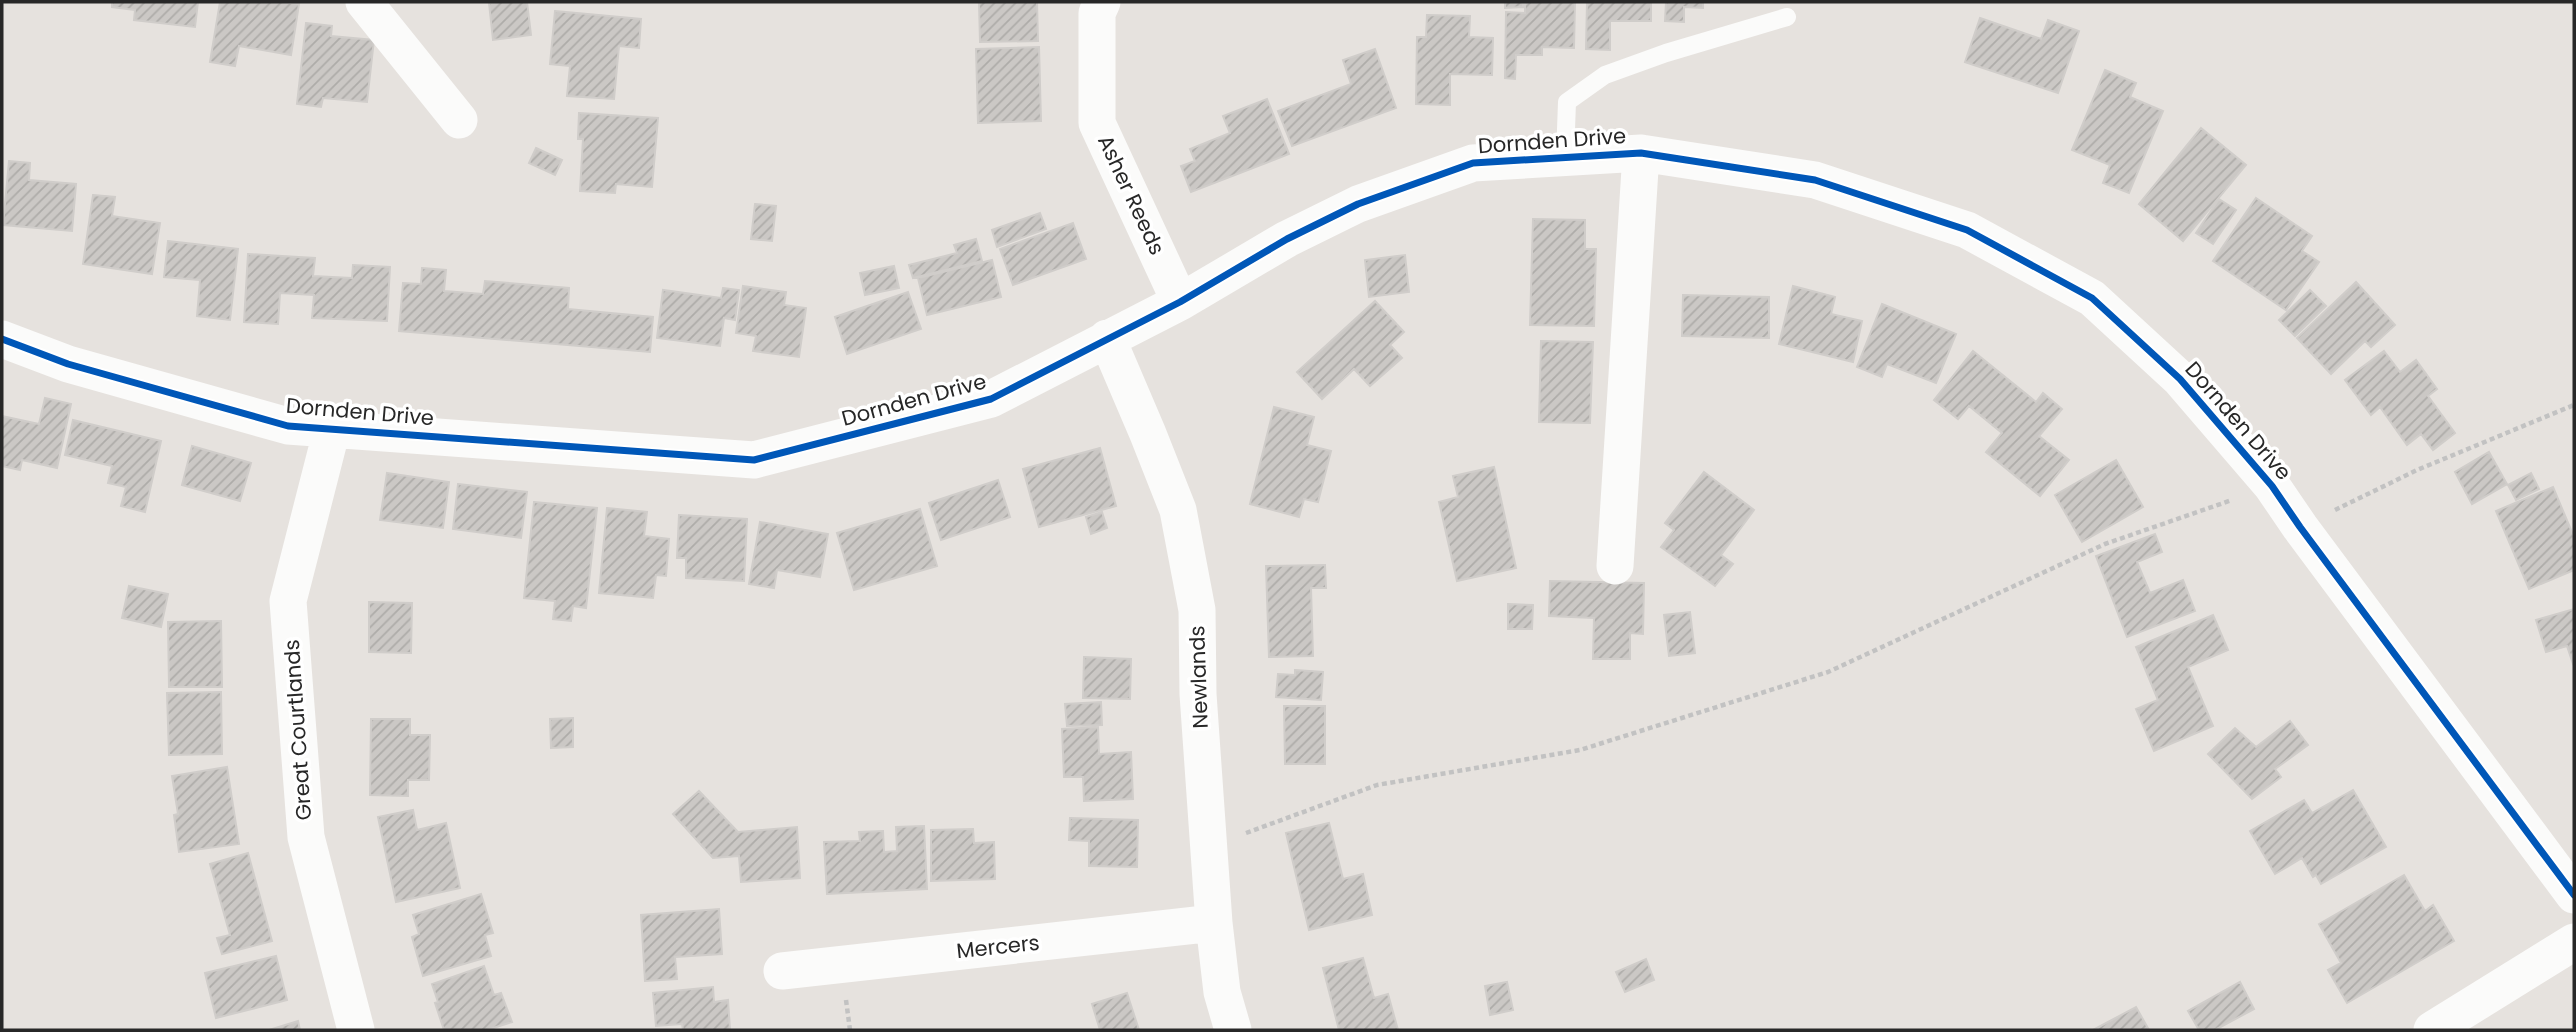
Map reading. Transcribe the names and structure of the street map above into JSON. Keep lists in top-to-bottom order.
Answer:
{
  "streets": {
    "street": [
      "Dornden Drive",
      "Asher Reeds",
      "Newlands",
      "Great Courtlands",
      "Mercers"
    ]
  },
  "crossings": [
    ["Dornden Drive", "Asher Reeds"],
    ["Dornden Drive", "Newlands"],
    ["Dornden Drive", "Great Courtlands"],
    ["Newlands", "Mercers"]
  ]
}
